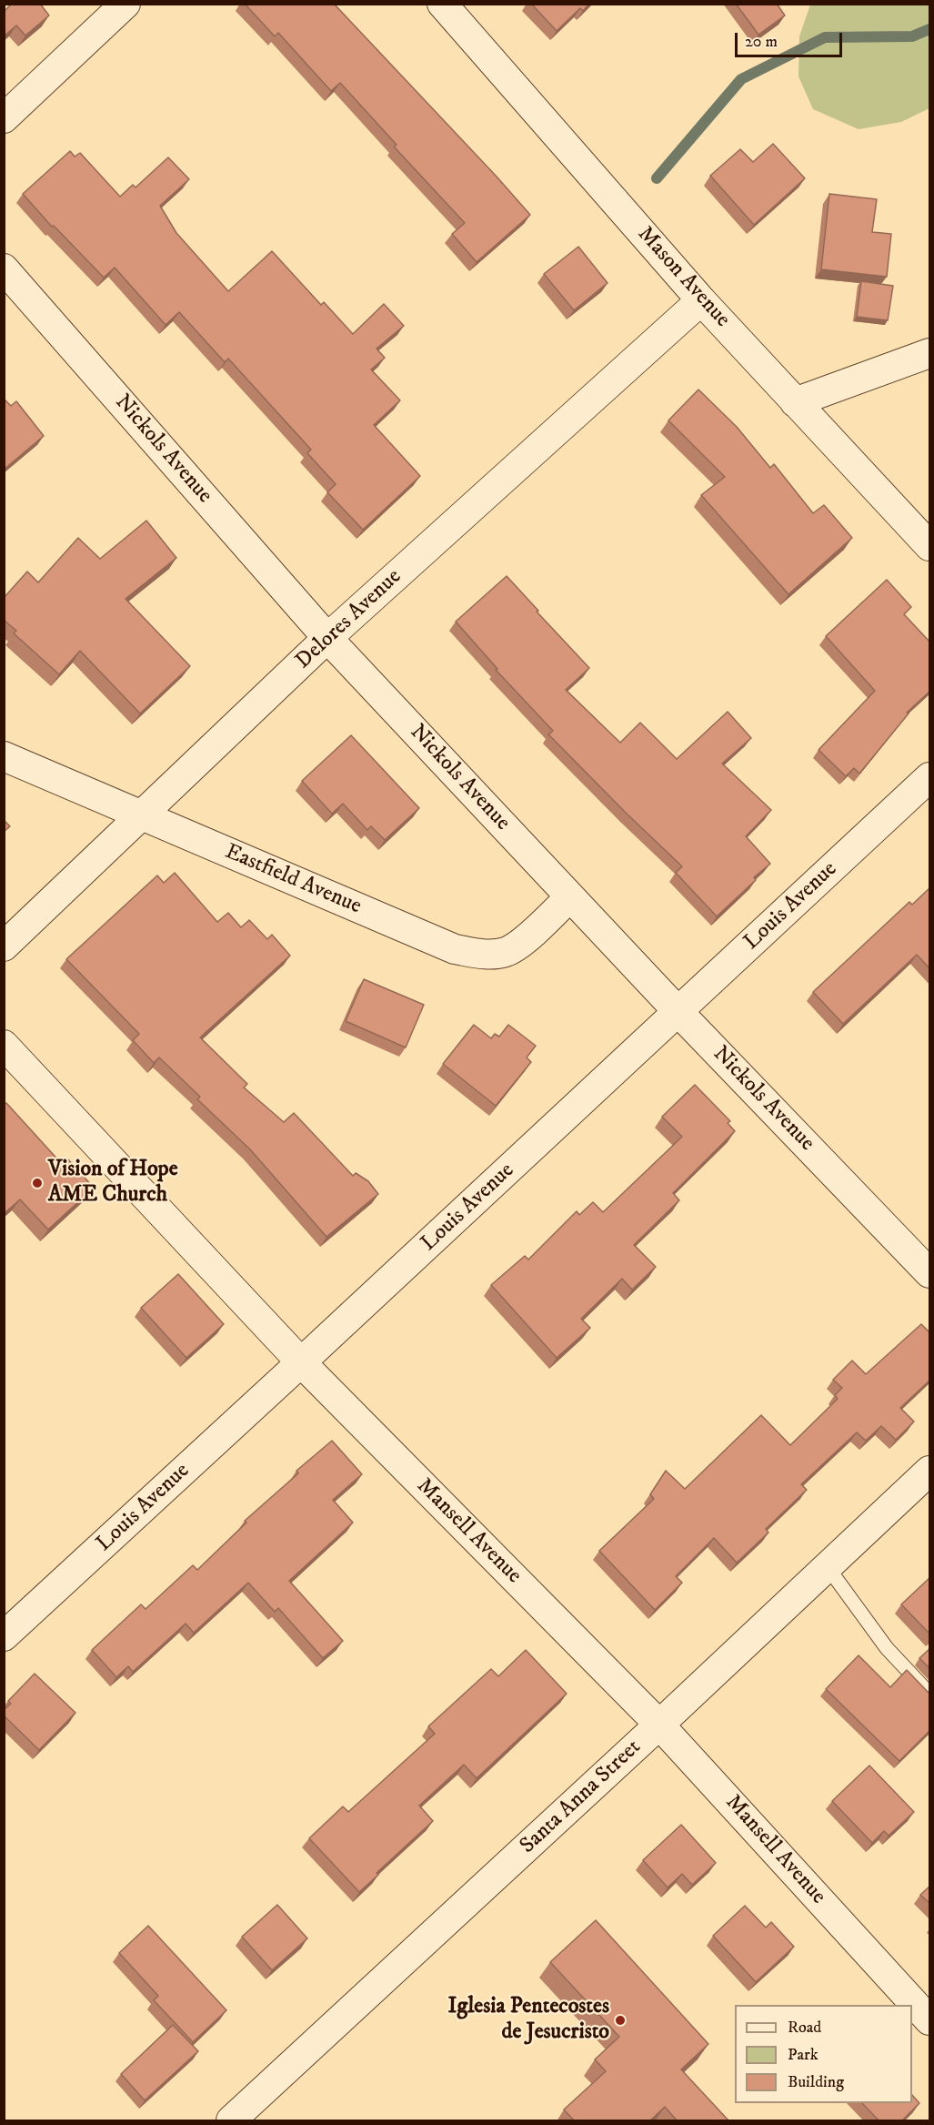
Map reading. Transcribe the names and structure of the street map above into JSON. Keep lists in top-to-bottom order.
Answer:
{
  "streets": {
    "street": [
      "Mason Avenue",
      "Nickols Avenue",
      "Delores Avenue",
      "Eastfield Avenue",
      "Louis Avenue",
      "Mansell Avenue",
      "Santa Anna Street"
    ]
  },
  "crossings": [
    ["Mason Avenue", "Delores Avenue"],
    ["Nickols Avenue", "Delores Avenue"],
    ["Nickols Avenue", "Eastfield Avenue"],
    ["Nickols Avenue", "Louis Avenue"],
    ["Delores Avenue", "Eastfield Avenue"],
    ["Louis Avenue", "Mansell Avenue"],
    ["Mansell Avenue", "Santa Anna Street"]
  ],
  "places": ["Vision of Hope AME Church", "Iglesia Pentecostes de Jesucristo"],
  "legend": ["Road", "Park", "Building"],
  "scale_bar": "20 m"
}
